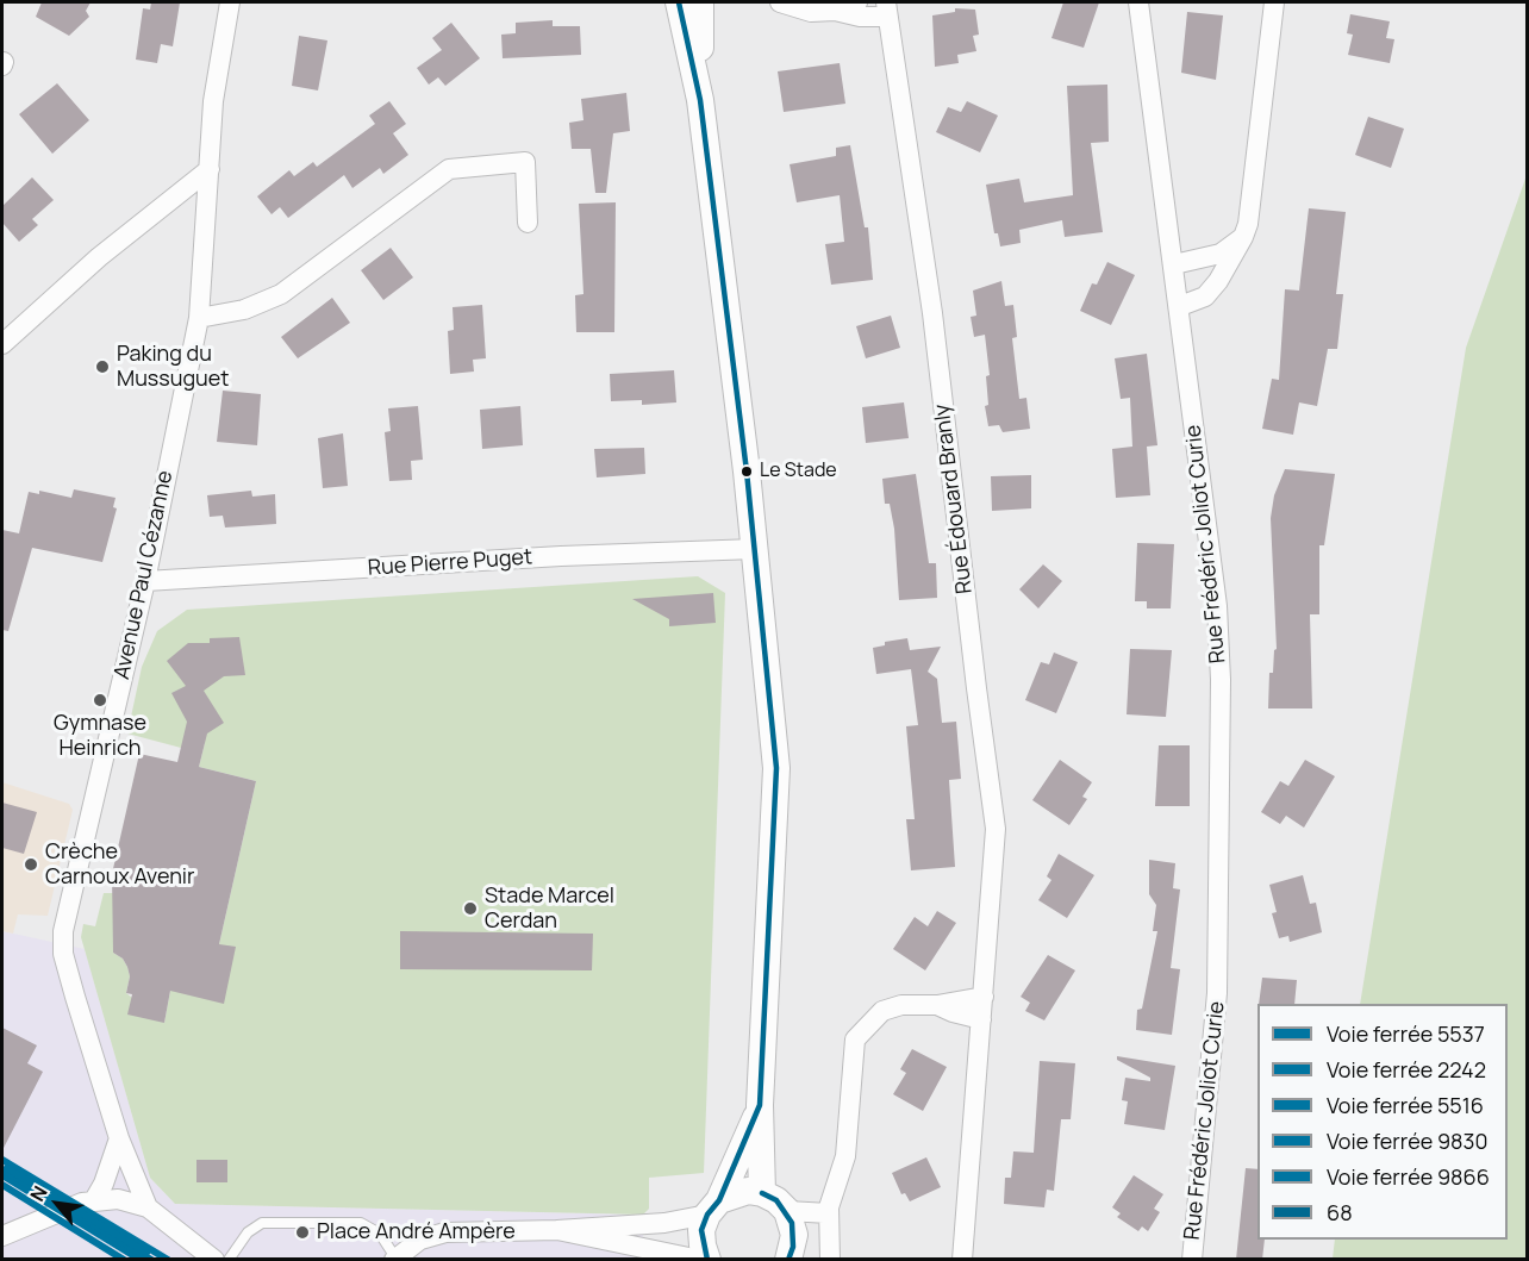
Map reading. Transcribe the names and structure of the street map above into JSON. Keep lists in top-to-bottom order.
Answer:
{
  "streets": {
    "street": [
      "Rue Édouard Branly",
      "Rue Frédéric Joliot Curie",
      "Rue Pierre Puget",
      "Avenue Paul Cézanne"
    ]
  },
  "crossings": [
    ["Rue Pierre Puget", "Avenue Paul Cézanne"]
  ],
  "places": [
    "Paking du Mussuguet",
    "Le Stade",
    "Gymnase Heinrich",
    "Crèche Carnoux Avenir",
    "Stade Marcel Cerdan",
    "Place André Ampère"
  ],
  "lines": [
    "transit line 68",
    "rail line 5537",
    "rail line 9866",
    "rail line 9830",
    "rail line 2242",
    "rail line 5516"
  ],
  "legend": [
    "Voie ferrée 5537",
    "Voie ferrée 2242",
    "Voie ferrée 5516",
    "Voie ferrée 9830",
    "Voie ferrée 9866",
    "68"
  ],
  "north": "top left"
}
